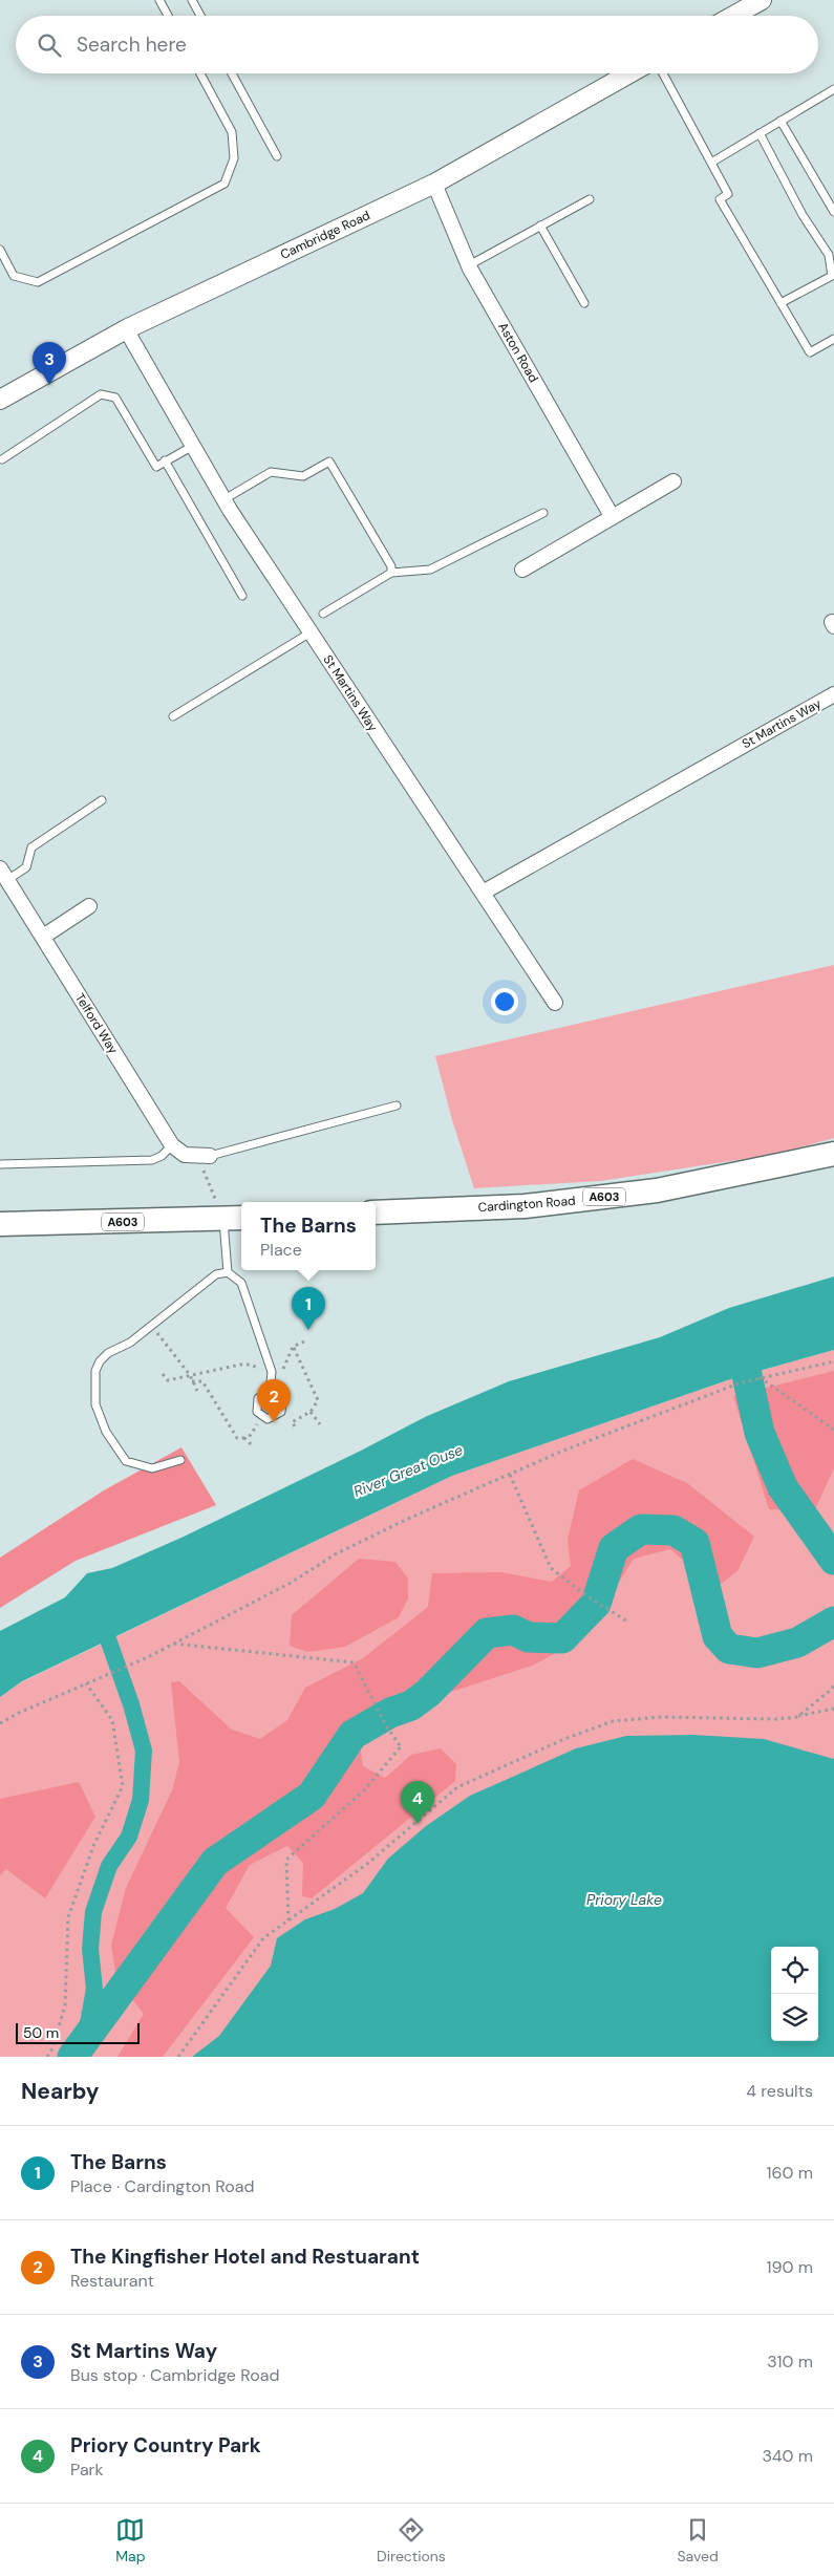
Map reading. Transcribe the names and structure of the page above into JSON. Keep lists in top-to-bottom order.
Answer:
{
  "streets": {
    "main road": ["A603", "Cardington Road"],
    "street": [
      "Cambridge Road",
      "Aston Road",
      "St Martins Way",
      "Telford Way"
    ]
  },
  "crossings": [
    ["Cambridge Road", "Aston Road"],
    ["Cambridge Road", "St Martins Way"]
  ],
  "water": ["River Great Ouse", "Priory Lake"],
  "scale_bar": "50 m",
  "page": {
    "search": "Search here",
    "pins": [
      "3",
      "1",
      "2",
      "4"
    ],
    "popup": ["The Barns", "Place"],
    "scale": "50 m",
    "heading": ["Nearby", "4 results"],
    "list": [
      {
        "mark": "1",
        "name": "The Barns",
        "note": "Place · Cardington Road",
        "value": "160 m"
      },
      {
        "mark": "2",
        "name": "The Kingfisher Hotel and Restuarant",
        "note": "Restaurant",
        "value": "190 m"
      },
      {
        "mark": "3",
        "name": "St Martins Way",
        "note": "Bus stop · Cambridge Road",
        "value": "310 m"
      },
      {
        "mark": "4",
        "name": "Priory Country Park",
        "note": "Park",
        "value": "340 m"
      }
    ],
    "nav": ["Map", "Directions", "Saved"]
  }
}
